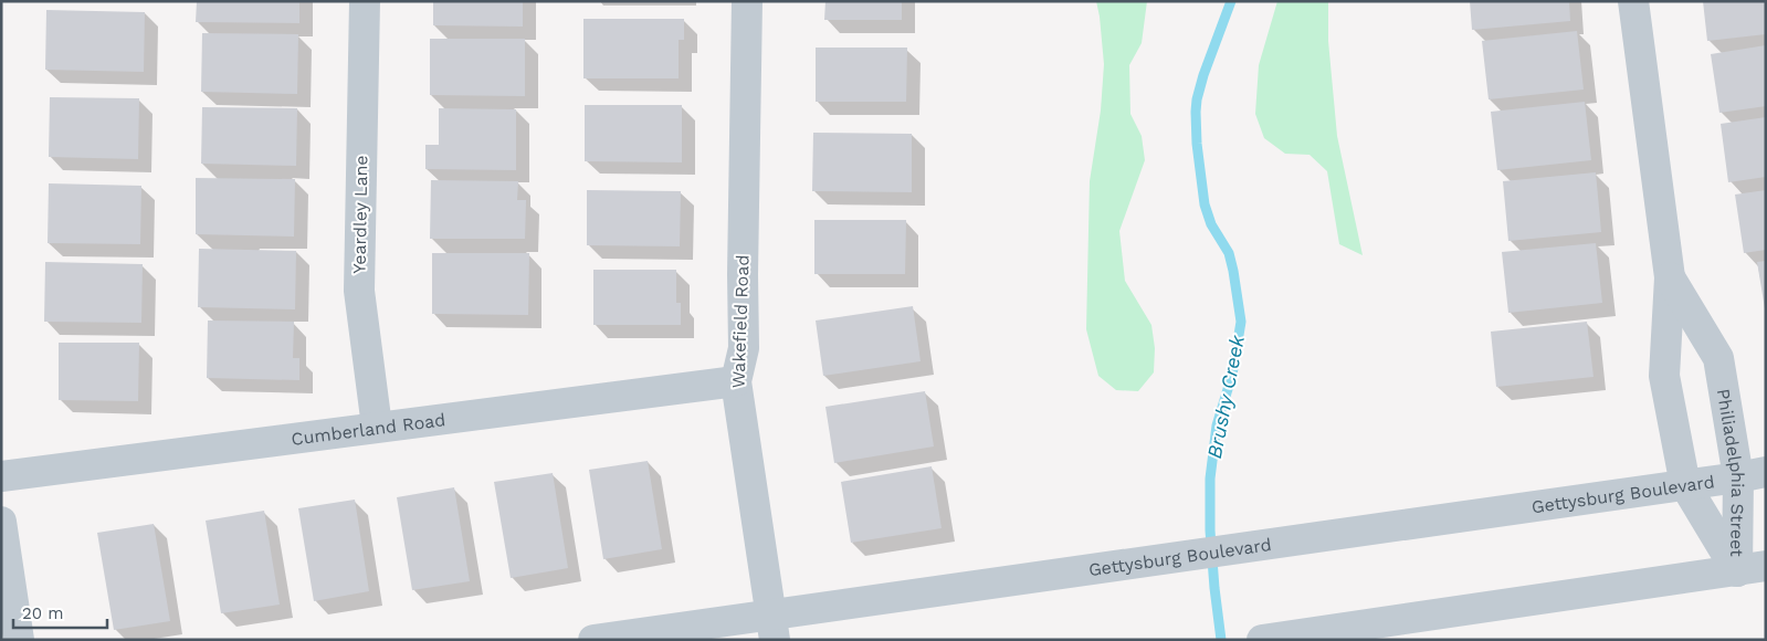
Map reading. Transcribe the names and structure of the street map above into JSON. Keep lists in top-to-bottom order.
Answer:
{
  "streets": {
    "street": [
      "Yeardley Lane",
      "Wakefield Road",
      "Cumberland Road",
      "Philiadelphia Street",
      "Gettysburg Boulevard"
    ]
  },
  "crossings": [
    ["Yeardley Lane", "Cumberland Road"],
    ["Wakefield Road", "Cumberland Road"],
    ["Wakefield Road", "Gettysburg Boulevard"],
    ["Philiadelphia Street", "Gettysburg Boulevard"]
  ],
  "water": ["Brushy Creek"],
  "scale_bar": "20 m"
}
